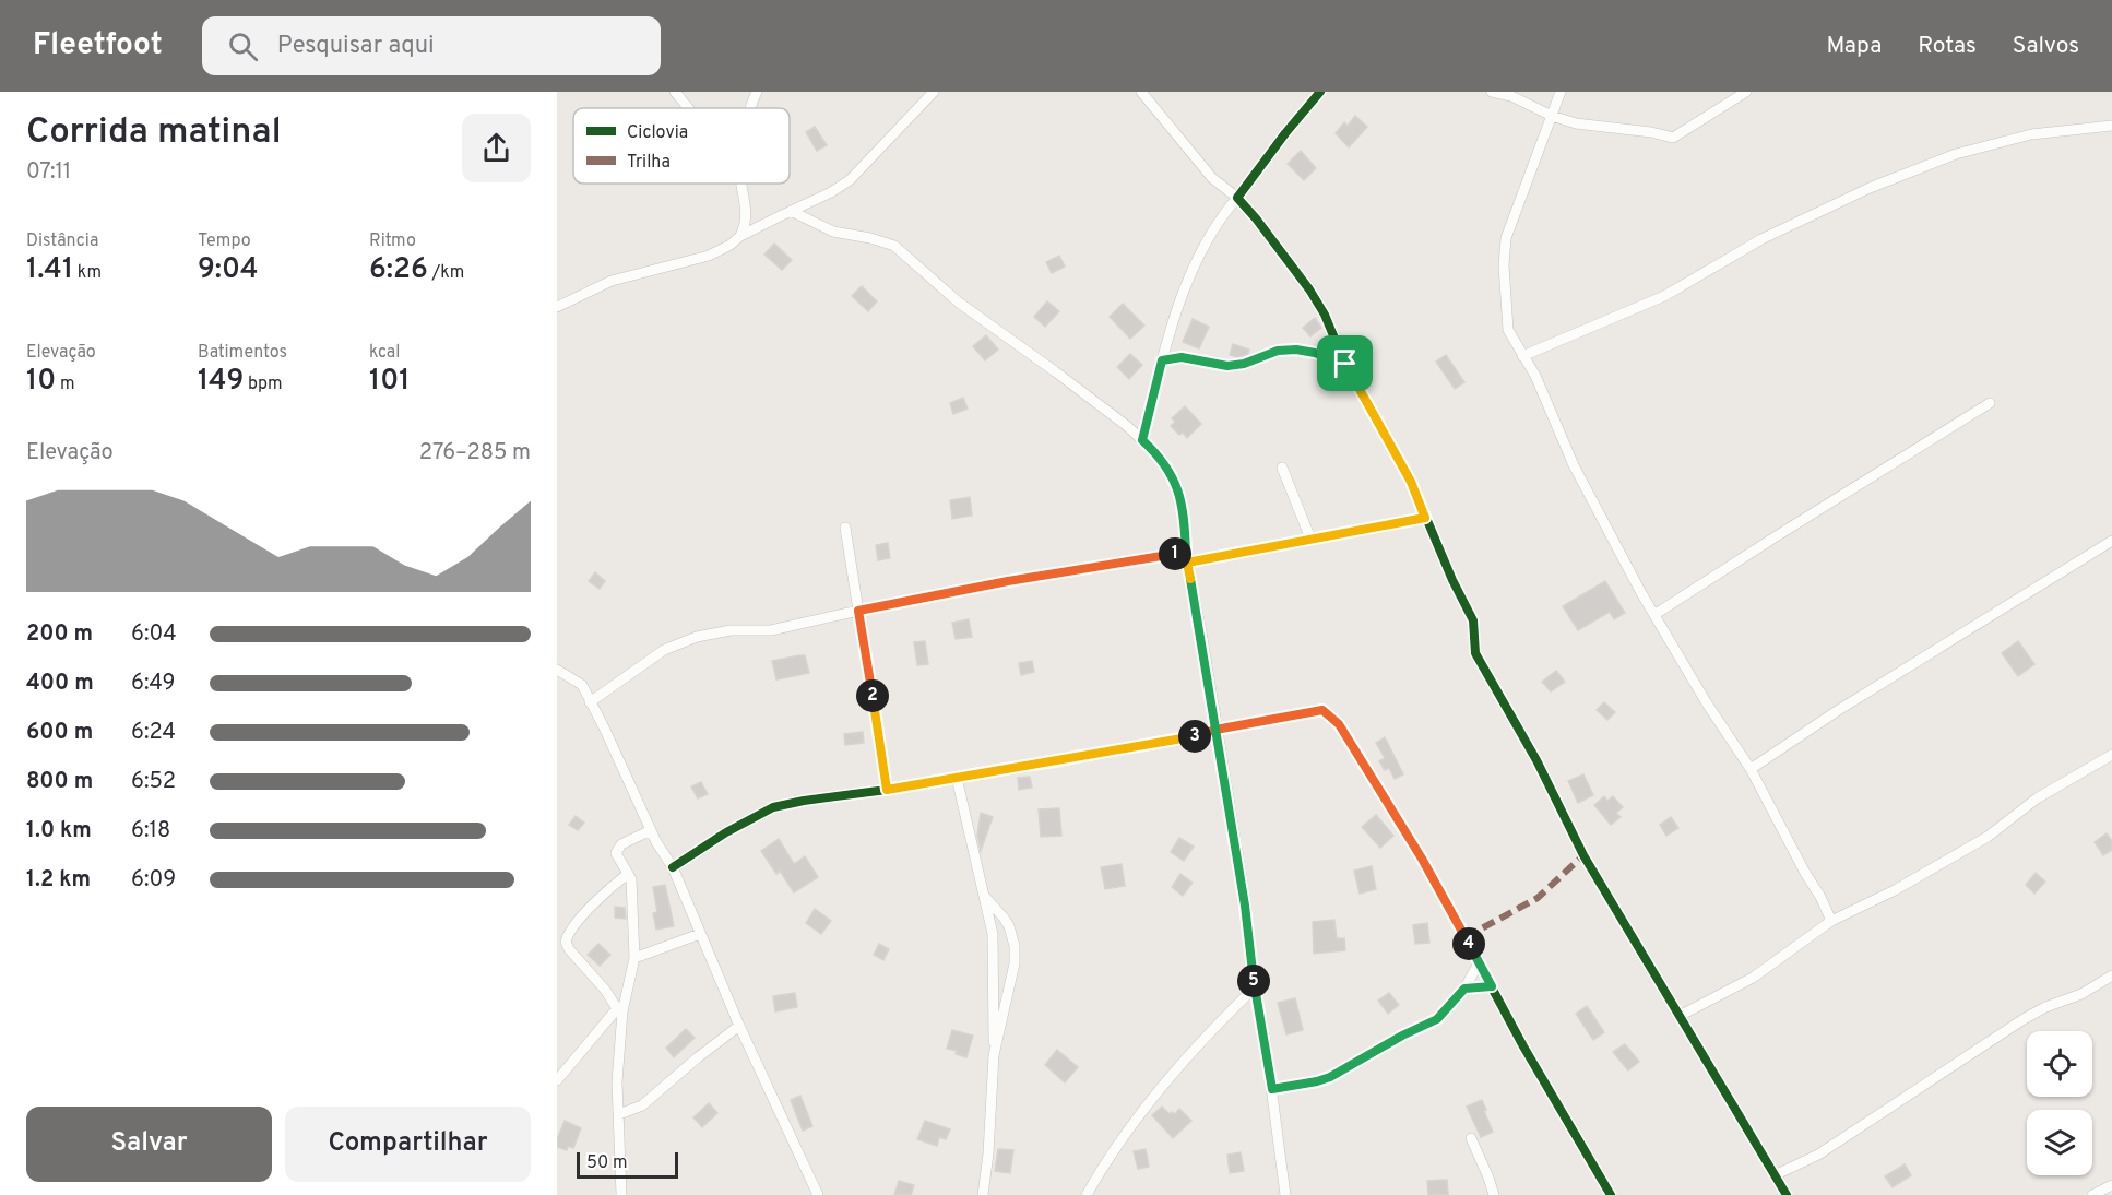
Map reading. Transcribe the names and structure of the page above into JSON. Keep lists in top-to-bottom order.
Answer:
{
  "legend": ["Ciclovia", "Trilha"],
  "scale_bar": "50 m",
  "page": {
    "header": "Fleetfoot",
    "search": "Pesquisar aqui",
    "nav": ["Mapa", "Rotas", "Salvos"],
    "heading": ["Corrida matinal", "07:11"],
    "stats": [
      ["Distância", "1.41 km"],
      ["Tempo", "9:04"],
      ["Ritmo", "6:26 /km"],
      ["Elevação", "10 m"],
      ["Batimentos", "149 bpm"],
      ["kcal", "101"]
    ],
    "chart": ["Elevação", "276–285 m"],
    "pins": [
      "1",
      "2",
      "3",
      "4",
      "5"
    ],
    "list": [
      {
        "name": "200 m",
        "note": "6:04"
      },
      {
        "name": "400 m",
        "note": "6:49"
      },
      {
        "name": "600 m",
        "note": "6:24"
      },
      {
        "name": "800 m",
        "note": "6:52"
      },
      {
        "name": "1.0 km",
        "note": "6:18"
      },
      {
        "name": "1.2 km",
        "note": "6:09"
      }
    ],
    "buttons": ["Salvar", "Compartilhar"],
    "scale": "50 m"
  }
}
